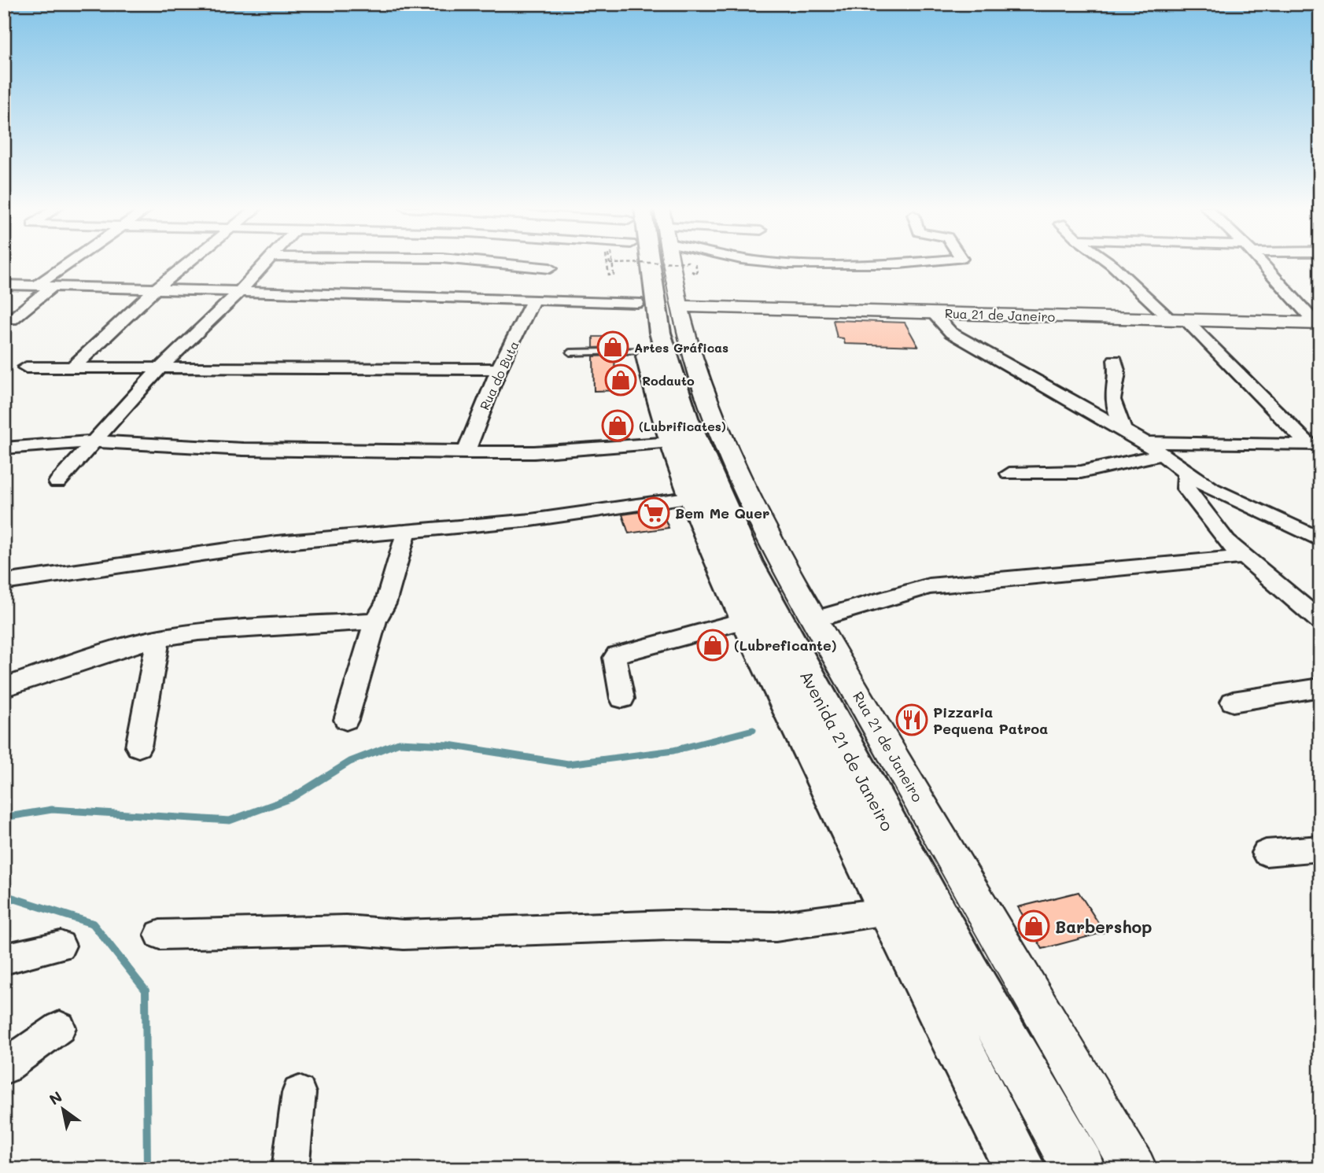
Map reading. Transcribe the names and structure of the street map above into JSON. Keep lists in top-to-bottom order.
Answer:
{
  "streets": {
    "main road": ["Rua 21 de Janeiro", "Avenida 21 de Janeiro"],
    "street": ["Rua do Buta"]
  },
  "crossings": [
    ["Rua 21 de Janeiro", "Avenida 21 de Janeiro"]
  ],
  "places": {
    "shop": [
      "Artes Gráficas",
      "Rodauto",
      "(Lubrificates)",
      "(Lubreficante)",
      "Barbershop"
    ],
    "supermarket": ["Bem Me Quer"],
    "restaurant": ["Pizzaria Pequena Patroa"]
  },
  "north": "top left"
}
